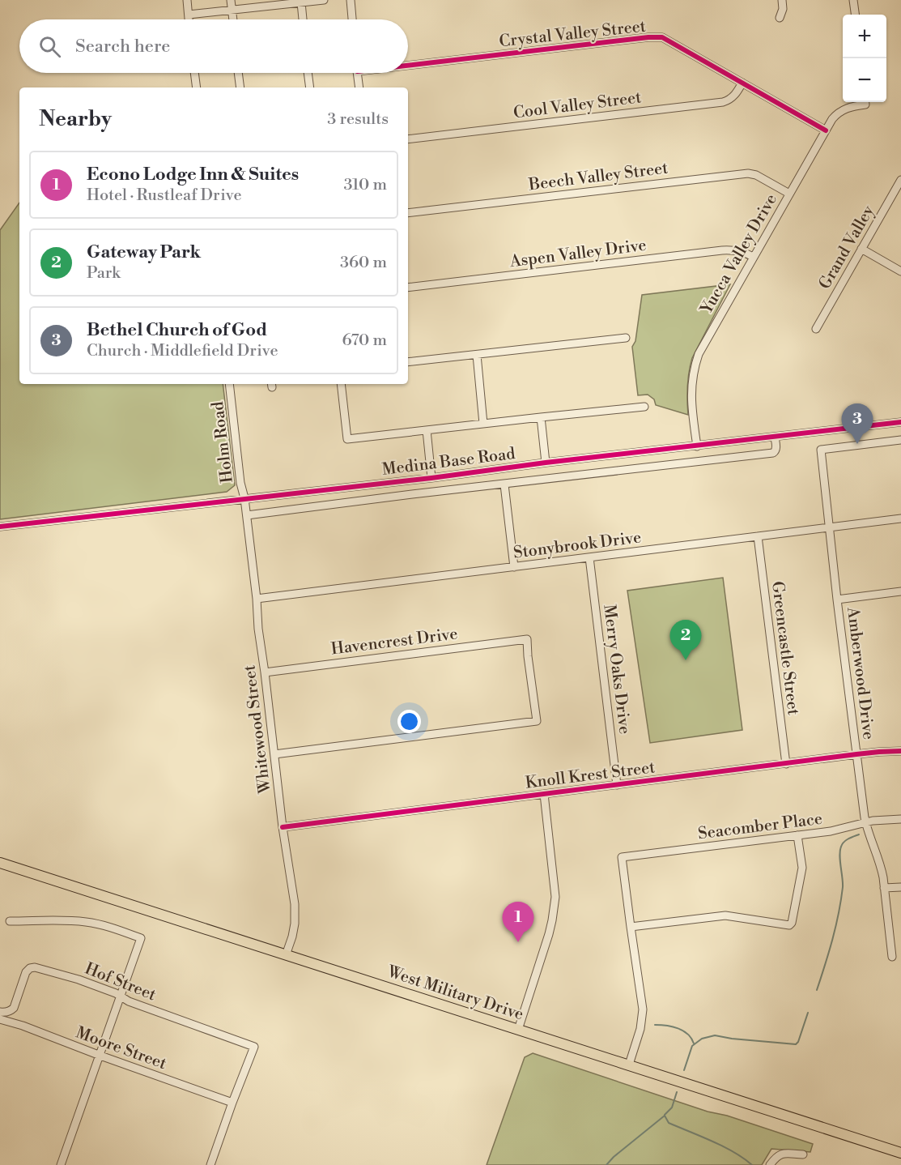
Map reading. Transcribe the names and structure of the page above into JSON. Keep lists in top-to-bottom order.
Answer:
{
  "streets": {
    "main road": ["West Military Drive"],
    "street": [
      "Crystal Valley Street",
      "Cool Valley Street",
      "Beech Valley Street",
      "Grand Valley",
      "Aspen Valley Drive",
      "Yucca Valley Drive",
      "Holm Road",
      "Medina Base Road",
      "Stonybrook Drive",
      "Havencrest Drive",
      "Greencastle Street",
      "Merry Oaks Drive",
      "Amberwood Drive",
      "Whitewood Street",
      "Knoll Krest Street",
      "Seacomber Place",
      "Hof Street",
      "Moore Street"
    ]
  },
  "crossings": [
    ["Crystal Valley Street", "Cool Valley Street"],
    ["Crystal Valley Street", "Yucca Valley Drive"],
    ["Beech Valley Street", "Yucca Valley Drive"],
    ["Aspen Valley Drive", "Yucca Valley Drive"],
    ["Yucca Valley Drive", "Medina Base Road"],
    ["Holm Road", "Medina Base Road"],
    ["Holm Road", "Whitewood Street"],
    ["Medina Base Road", "Whitewood Street"],
    ["Stonybrook Drive", "Greencastle Street"],
    ["Stonybrook Drive", "Merry Oaks Drive"],
    ["Stonybrook Drive", "Amberwood Drive"],
    ["Stonybrook Drive", "Whitewood Street"],
    ["Havencrest Drive", "Whitewood Street"],
    ["Greencastle Street", "Knoll Krest Street"],
    ["Merry Oaks Drive", "Knoll Krest Street"],
    ["Amberwood Drive", "Knoll Krest Street"],
    ["Amberwood Drive", "Seacomber Place"],
    ["Whitewood Street", "Knoll Krest Street"],
    ["Whitewood Street", "West Military Drive"],
    ["Hof Street", "Moore Street"]
  ],
  "page": {
    "map_buttons": ["+", "−"],
    "search": "Search here",
    "heading": ["Nearby", "3 results"],
    "list": [
      {
        "mark": "1",
        "name": "Econo Lodge Inn & Suites",
        "note": "Hotel · Rustleaf Drive",
        "value": "310 m"
      },
      {
        "mark": "2",
        "name": "Gateway Park",
        "note": "Park",
        "value": "360 m"
      },
      {
        "mark": "3",
        "name": "Bethel Church of God",
        "note": "Church · Middlefield Drive",
        "value": "670 m"
      }
    ],
    "pins": ["3", "2", "1"]
  }
}
